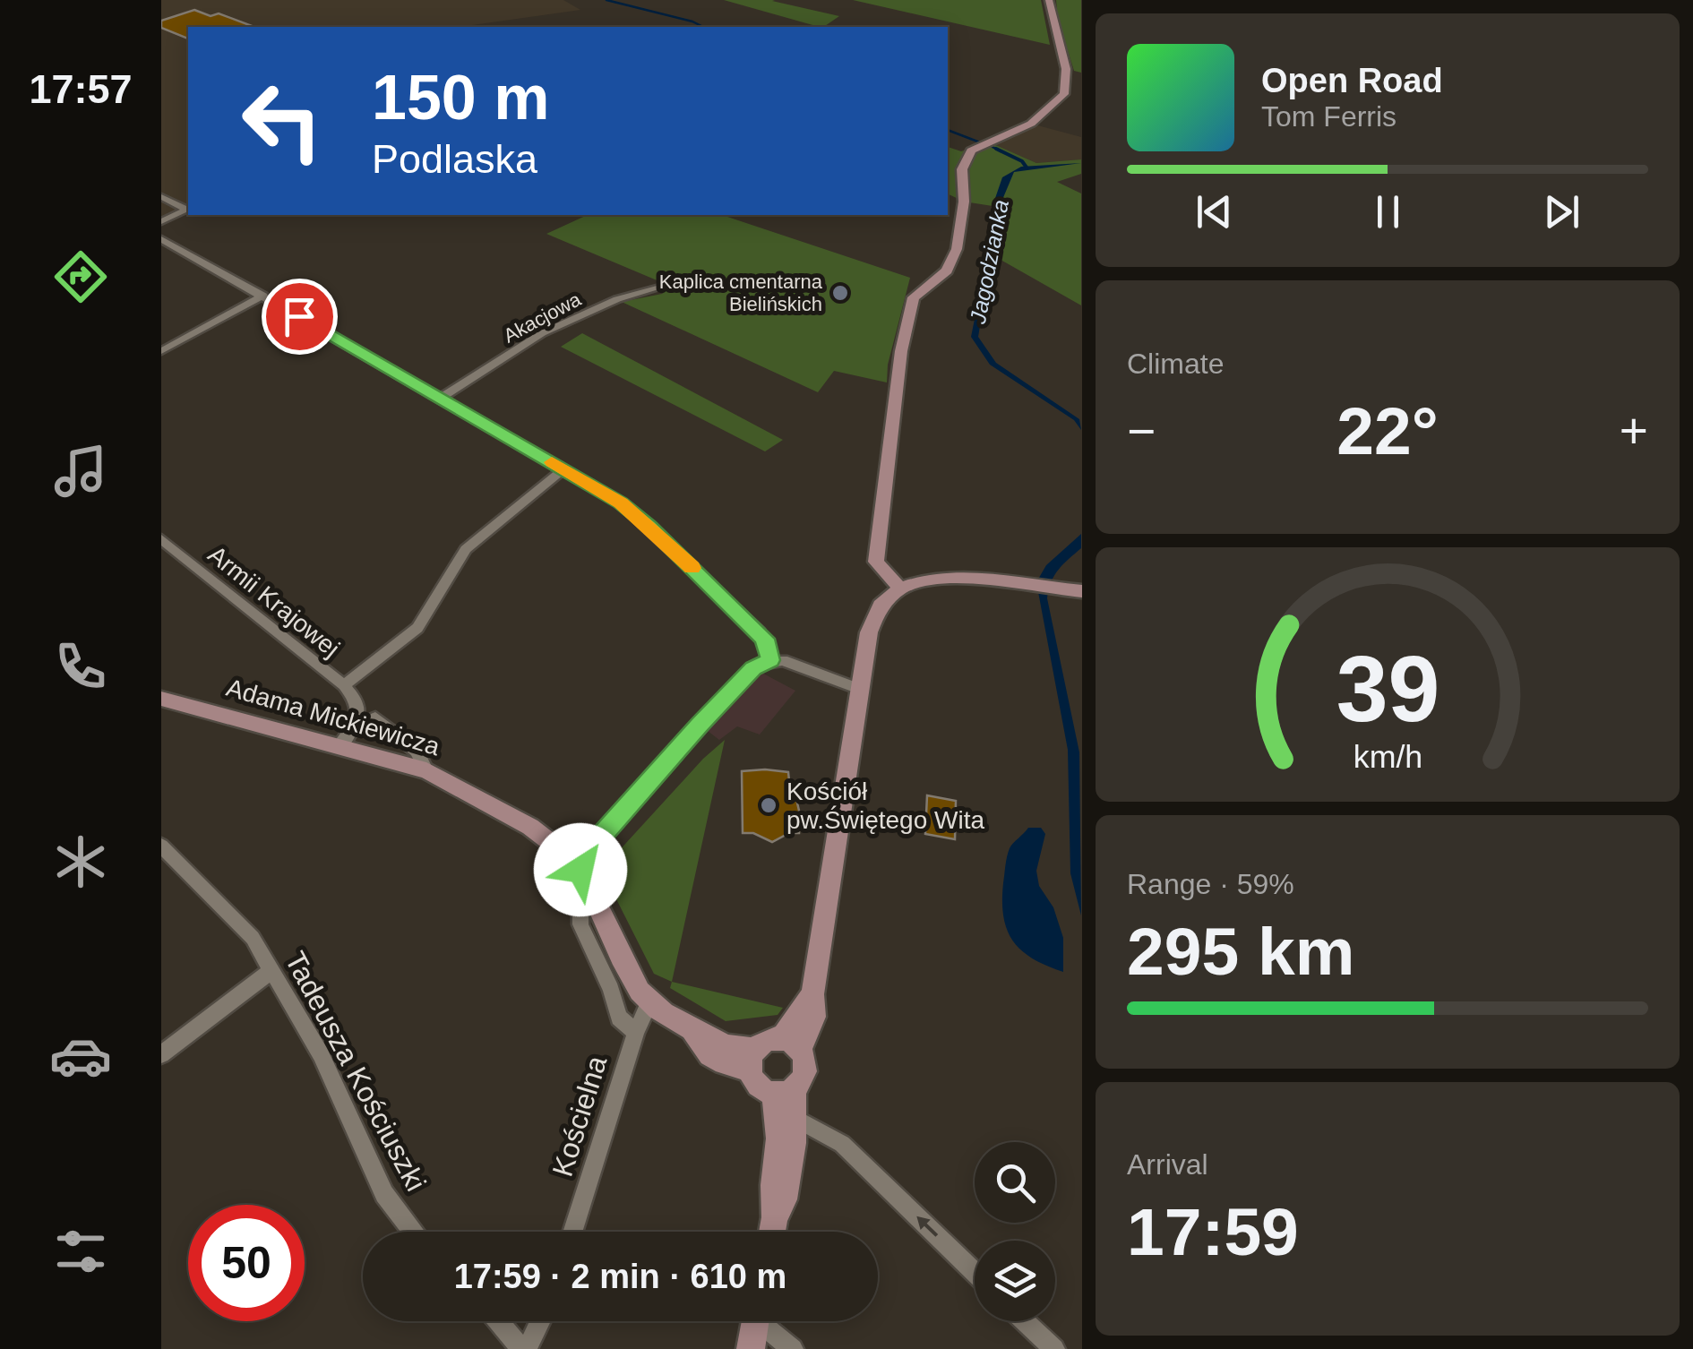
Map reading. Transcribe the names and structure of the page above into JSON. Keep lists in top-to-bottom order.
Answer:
{
  "streets": {
    "street": [
      "Akacjowa",
      "Armii Krajowej",
      "Adama Mickiewicza",
      "Tadeusza Kościuszki",
      "Kościelna"
    ]
  },
  "crossings": [
    ["Armii Krajowej", "Adama Mickiewicza"],
    ["Adama Mickiewicza", "Kościelna"]
  ],
  "water": ["Jagodzianka"],
  "places": ["Kaplica cmentarna Bielińskich", "Kościół pw.Świętego Wita"],
  "page": {
    "tabs": "17:57",
    "turn": ["150 m", "Podlaska"],
    "song": ["Open Road", "Tom Ferris"],
    "tile": [
      "Climate",
      ["Range · 59%", "295 km"],
      ["Arrival", "17:59"]
    ],
    "heat": ["−", "22°", "+"],
    "limit": "50",
    "trip": "17:59 · 2 min · 610 m",
    "gauge": ["39", "km/h"]
  }
}
